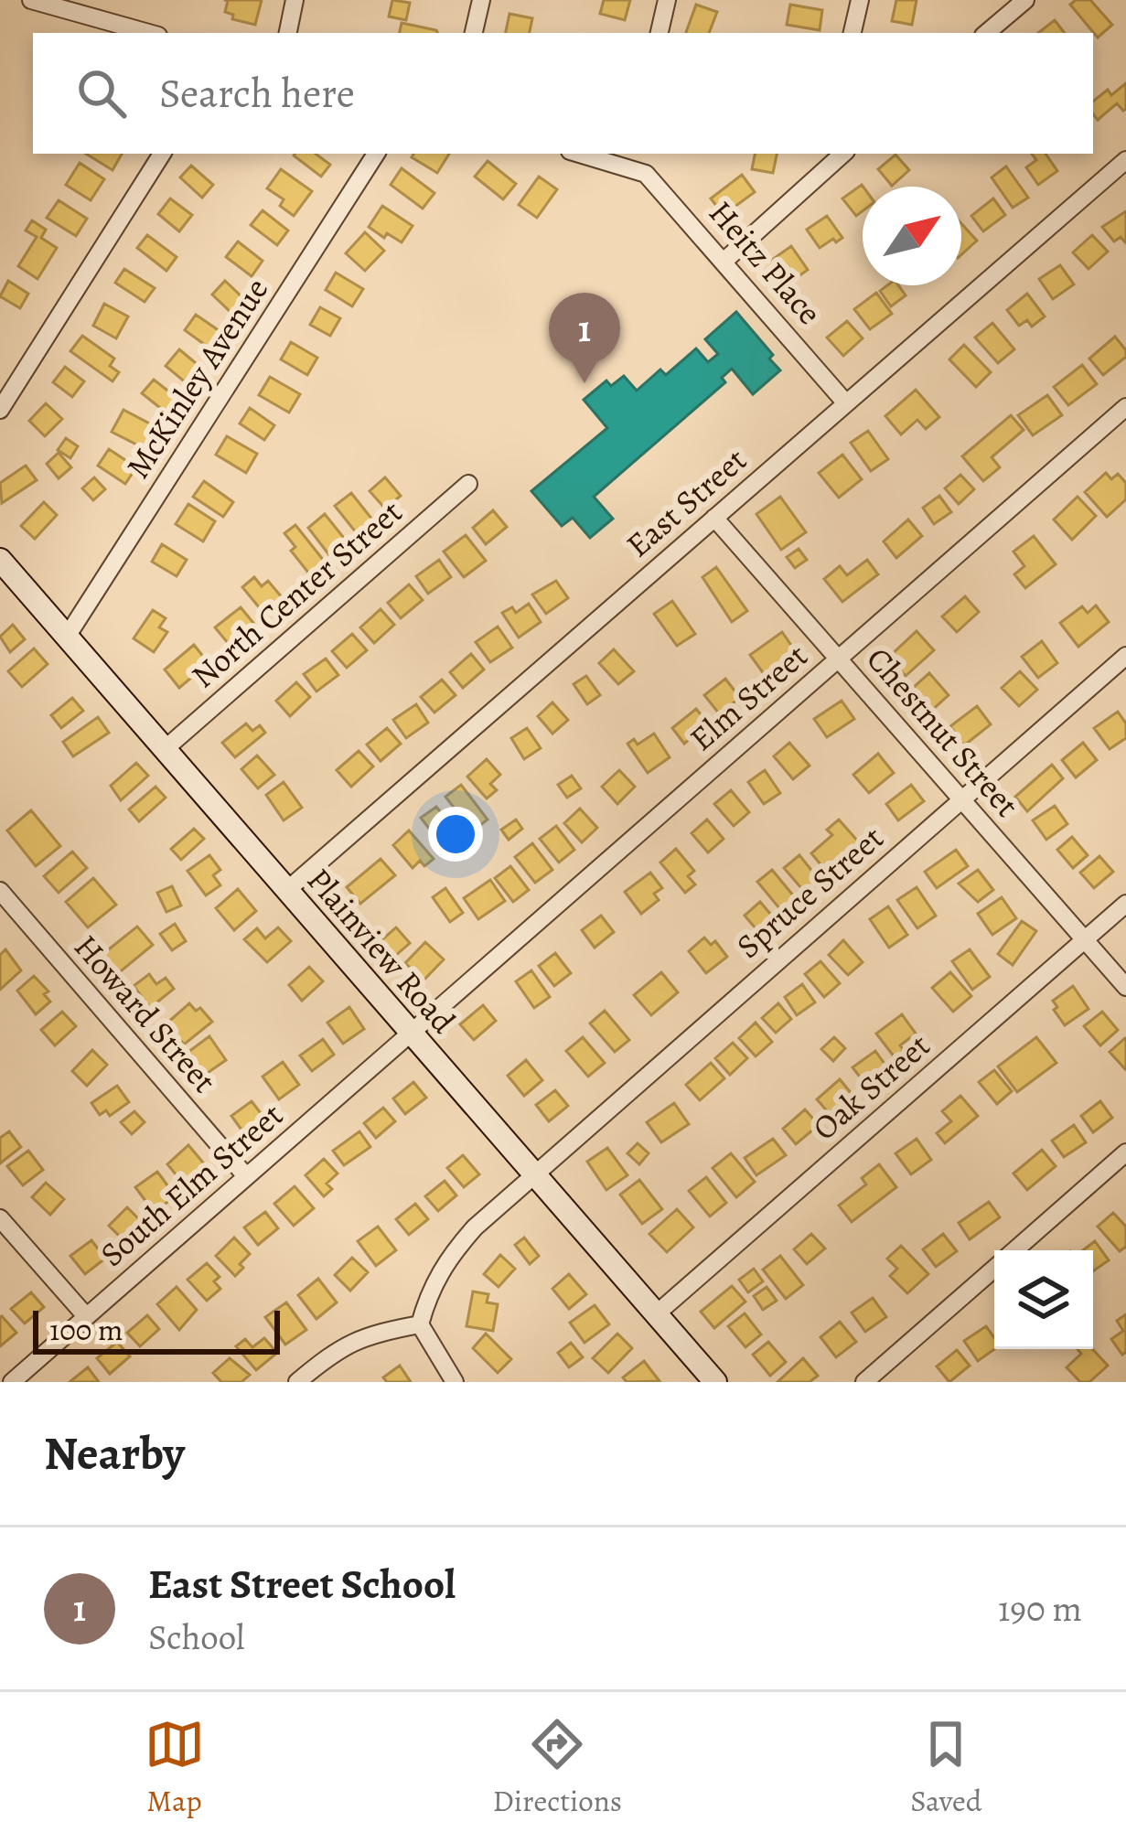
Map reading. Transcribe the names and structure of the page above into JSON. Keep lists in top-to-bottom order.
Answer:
{
  "streets": {
    "main road": ["Plainview Road"],
    "street": [
      "Heitz Place",
      "McKinley Avenue",
      "East Street",
      "North Center Street",
      "Elm Street",
      "Chestnut Street",
      "Spruce Street",
      "Howard Street",
      "Oak Street",
      "South Elm Street"
    ]
  },
  "crossings": [
    ["Heitz Place", "East Street"],
    ["McKinley Avenue", "Plainview Road"],
    ["East Street", "Chestnut Street"],
    ["East Street", "Plainview Road"],
    ["North Center Street", "Plainview Road"],
    ["Elm Street", "Chestnut Street"],
    ["Elm Street", "Plainview Road"],
    ["Elm Street", "South Elm Street"],
    ["Chestnut Street", "Spruce Street"],
    ["Chestnut Street", "Oak Street"],
    ["Spruce Street", "Plainview Road"],
    ["Plainview Road", "Oak Street"],
    ["Plainview Road", "South Elm Street"],
    ["Howard Street", "South Elm Street"]
  ],
  "scale_bar": "100 m",
  "north": "top right",
  "page": {
    "search": "Search here",
    "pins": "1",
    "scale": "100 m",
    "heading": "Nearby",
    "list": [
      {
        "mark": "1",
        "name": "East Street School",
        "note": "School",
        "value": "190 m"
      }
    ],
    "nav": ["Map", "Directions", "Saved"]
  }
}
